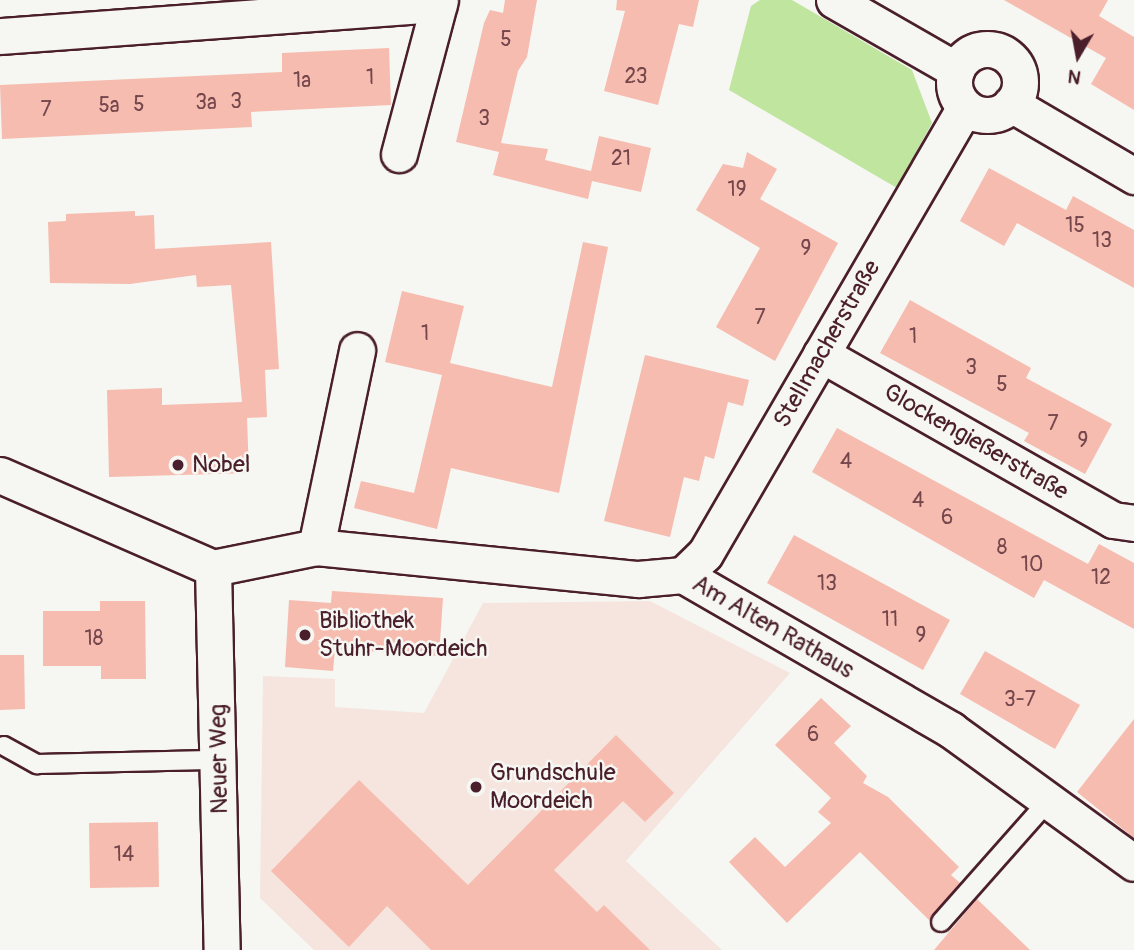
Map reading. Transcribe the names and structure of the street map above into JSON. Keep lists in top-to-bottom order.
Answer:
{
  "streets": {
    "street": [
      "Stellmacherstraße",
      "Glockengießerstraße",
      "Am Alten Rathaus",
      "Neuer Weg"
    ]
  },
  "crossings": [
    ["Stellmacherstraße", "Glockengießerstraße"],
    ["Stellmacherstraße", "Am Alten Rathaus"]
  ],
  "places": ["Nobel", "Bibliothek Stuhr-Moordeich", "Grundschule Moordeich"],
  "house_numbers": [
    "5",
    "23",
    "1",
    "1a",
    "3",
    "3a",
    "5",
    "5a",
    "7",
    "3",
    "21",
    "19",
    "15",
    "13",
    "9",
    "7",
    "1",
    "1",
    "3",
    "5",
    "7",
    "9",
    "4",
    "4",
    "6",
    "8",
    "10",
    "12",
    "13",
    "11",
    "9",
    "18",
    "3-7",
    "6",
    "14"
  ],
  "north": "bottom"
}
